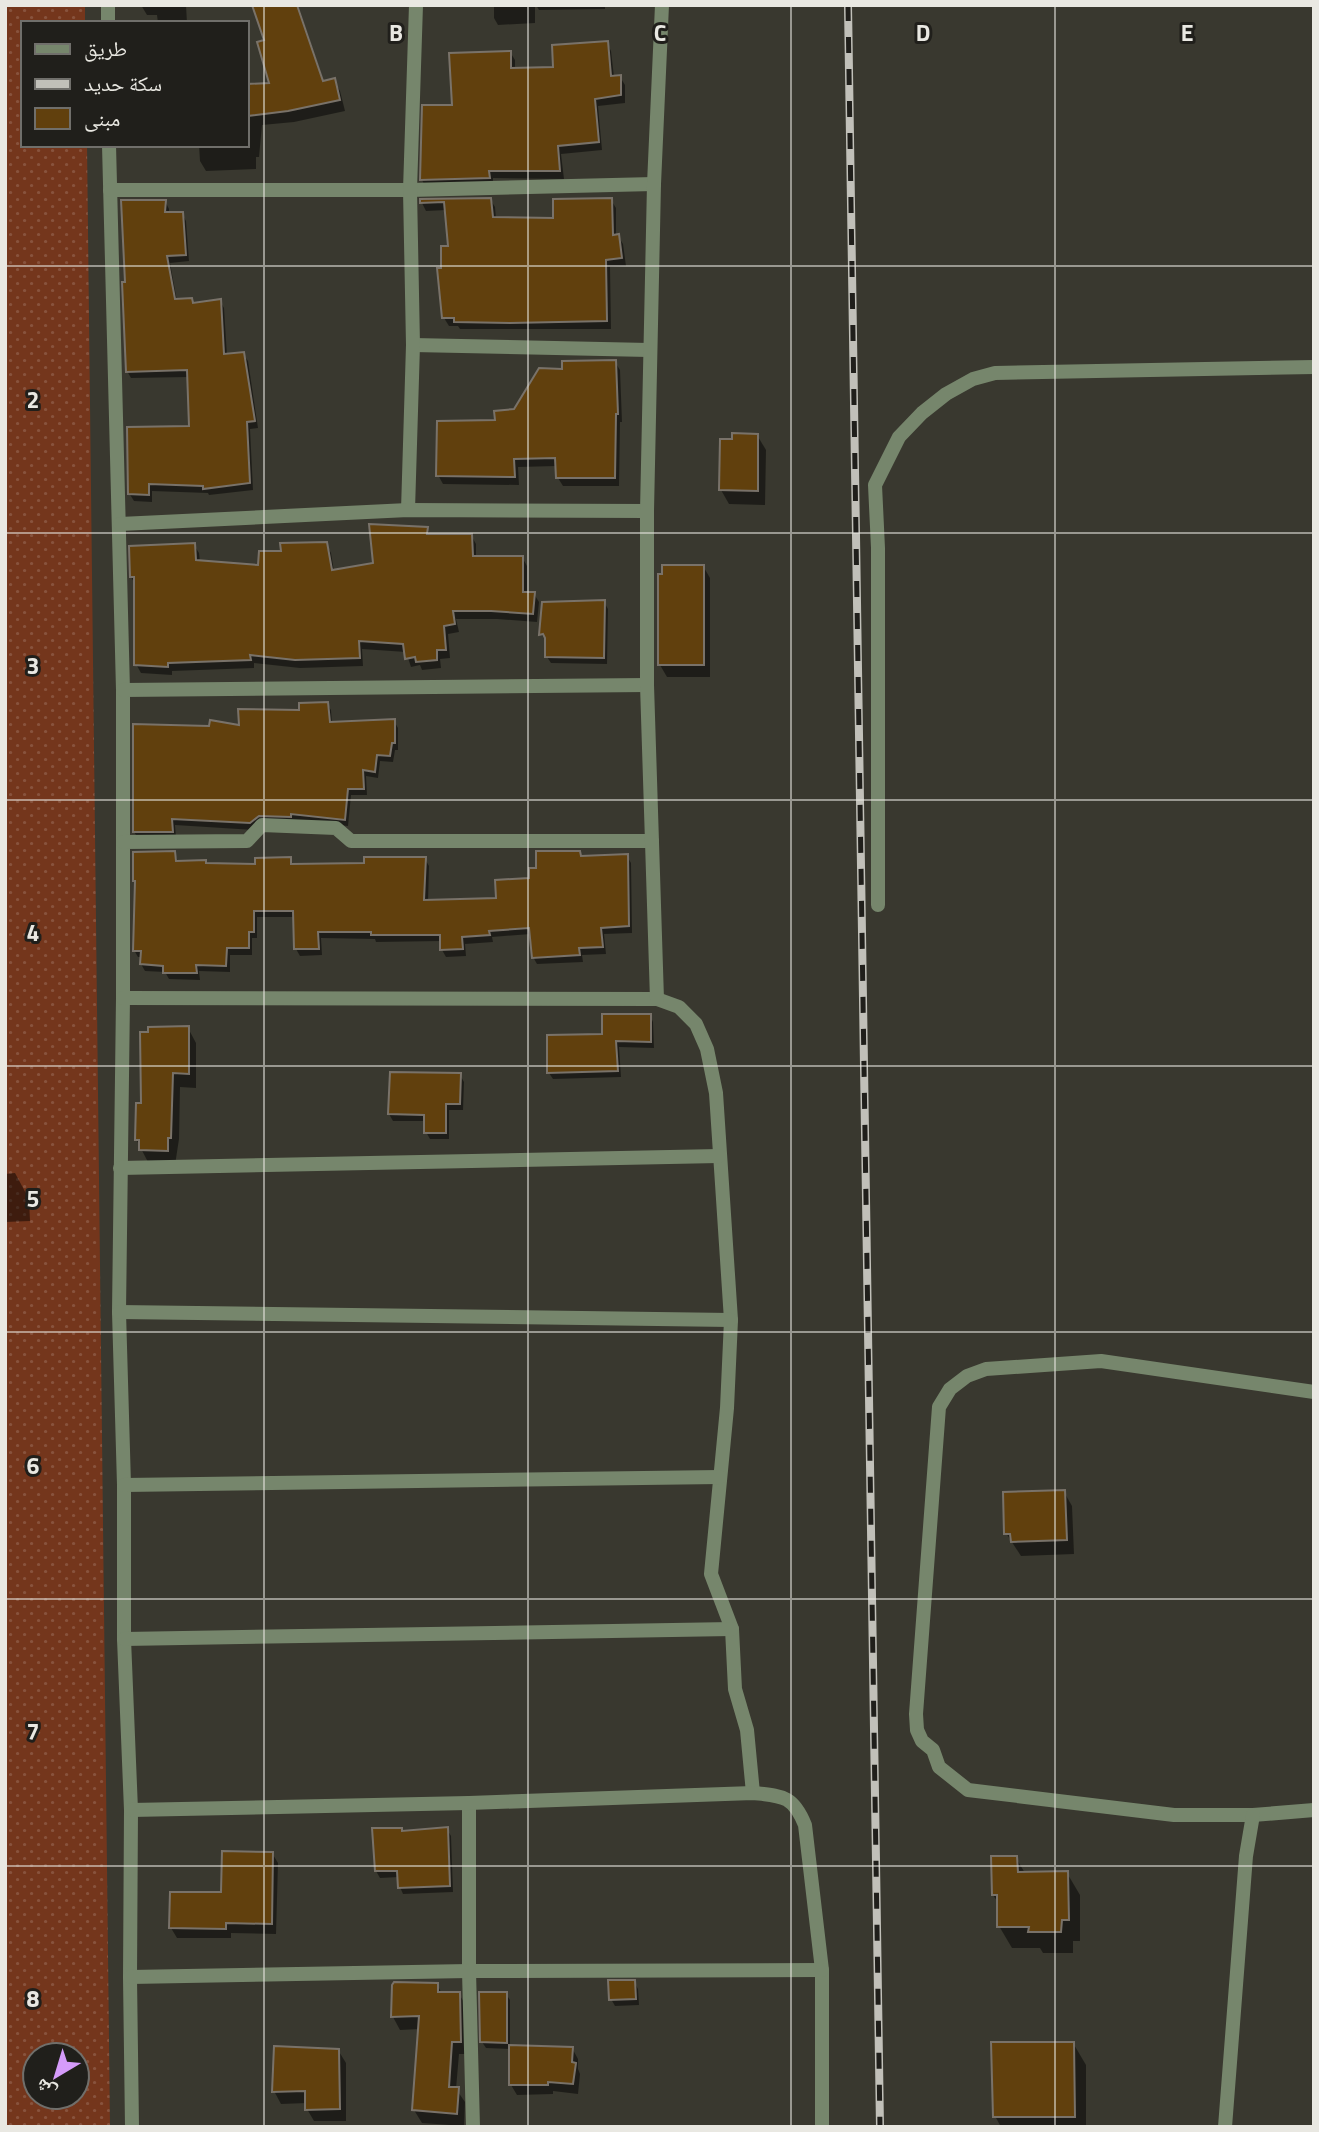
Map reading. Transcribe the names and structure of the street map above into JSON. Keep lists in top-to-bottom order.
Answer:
{
  "legend": ["طريق", "سكة حديد", "مبنى"],
  "north": "bottom left",
  "grid": {
    "columns": [
      "B",
      "C",
      "D",
      "E"
    ],
    "rows": [
      "2",
      "3",
      "4",
      "5",
      "6",
      "7",
      "8"
    ]
  }
}
